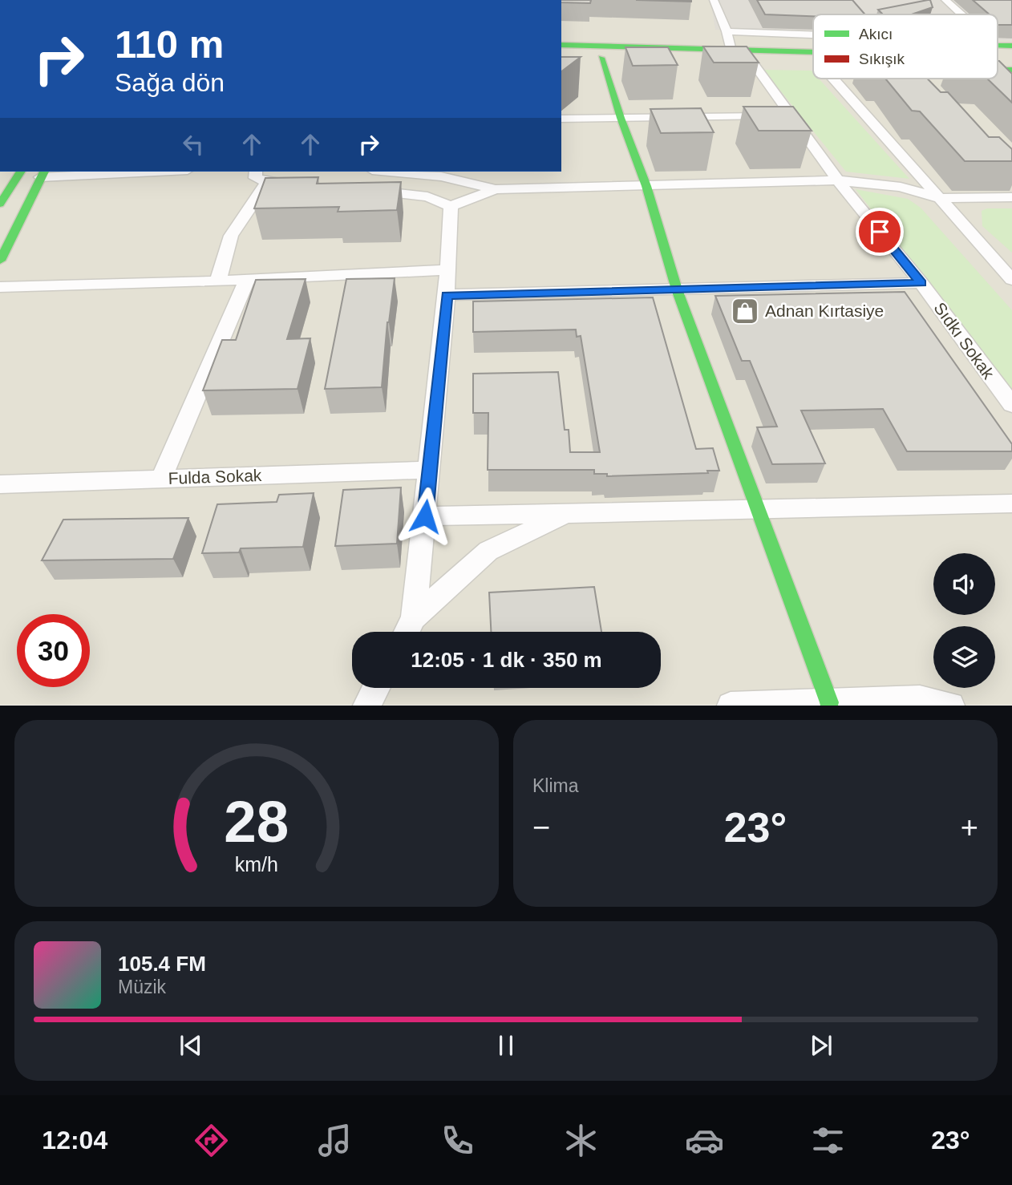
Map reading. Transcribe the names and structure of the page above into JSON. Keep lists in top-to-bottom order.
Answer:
{
  "streets": {
    "street": ["Sıdkı Sokak", "Fulda Sokak"]
  },
  "places": {
    "shop": ["Adnan Kırtasiye"]
  },
  "legend": ["Akıcı", "Sıkışık"],
  "page": {
    "turn": ["110 m", "Sağa dön"],
    "limit": "30",
    "trip": "12:05 · 1 dk · 350 m",
    "tile": "Klima",
    "heat": ["−", "23°", "+"],
    "song": ["105.4 FM", "Müzik"],
    "tabs": ["12:04", "23°"],
    "gauge": ["28", "km/h"]
  }
}
